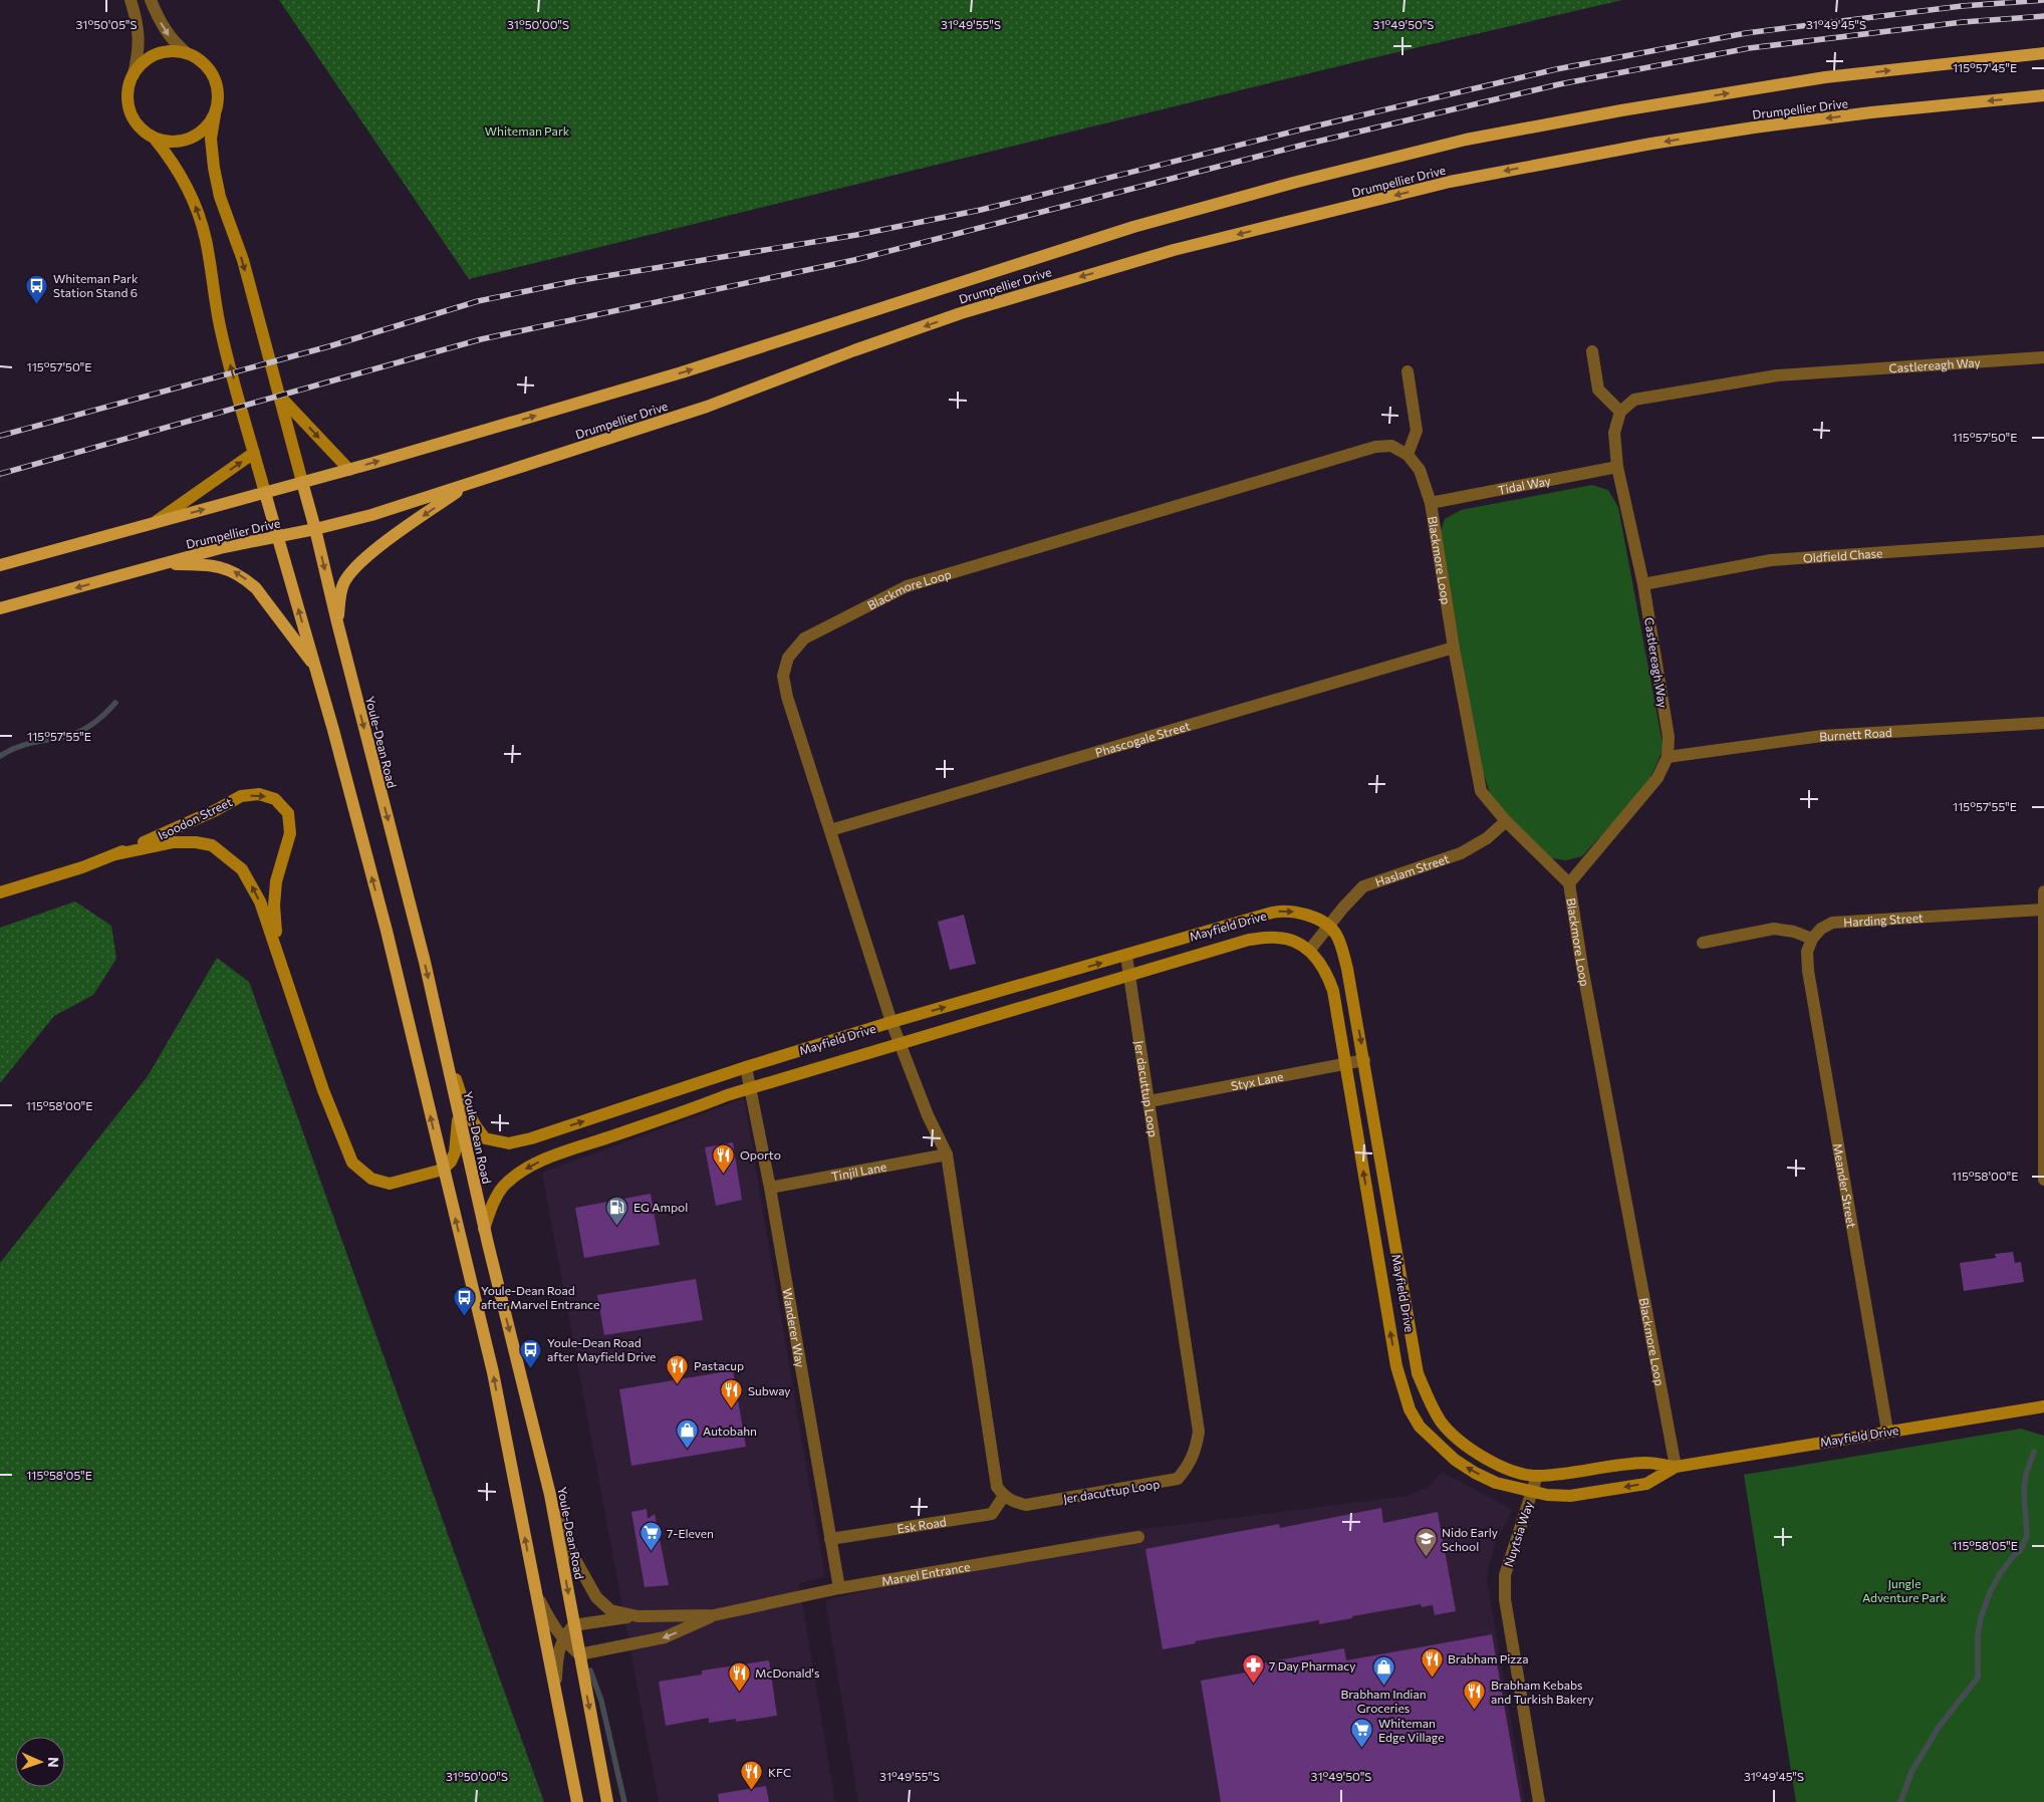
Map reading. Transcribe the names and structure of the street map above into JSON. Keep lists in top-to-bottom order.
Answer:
{
  "streets": {
    "main road": ["Drumpellier Drive", "Youle-Dean Road"],
    "street": [
      "Castlereagh Way",
      "Tidal Way",
      "Oldfield Chase",
      "Blackmore Loop",
      "Burnett Road",
      "Phascogale Street",
      "Isoodon Street",
      "Haslam Street",
      "Harding Street",
      "Mayfield Drive",
      "Styx Lane",
      "Jer dacuttup Loop",
      "Tinjil Lane",
      "Meander Street",
      "Wanderer Way",
      "Esk Road",
      "Nuytsia Way",
      "Marvel Entrance"
    ]
  },
  "crossings": [
    ["Drumpellier Drive", "Youle-Dean Road"],
    ["Castlereagh Way", "Tidal Way"],
    ["Castlereagh Way", "Oldfield Chase"],
    ["Castlereagh Way", "Blackmore Loop"],
    ["Castlereagh Way", "Burnett Road"],
    ["Tidal Way", "Blackmore Loop"],
    ["Blackmore Loop", "Phascogale Street"],
    ["Blackmore Loop", "Haslam Street"],
    ["Blackmore Loop", "Mayfield Drive"],
    ["Youle-Dean Road", "Mayfield Drive"],
    ["Youle-Dean Road", "Marvel Entrance"],
    ["Haslam Street", "Mayfield Drive"],
    ["Harding Street", "Meander Street"],
    ["Mayfield Drive", "Styx Lane"],
    ["Mayfield Drive", "Jer dacuttup Loop"],
    ["Mayfield Drive", "Meander Street"],
    ["Mayfield Drive", "Wanderer Way"],
    ["Mayfield Drive", "Nuytsia Way"],
    ["Styx Lane", "Jer dacuttup Loop"],
    ["Jer dacuttup Loop", "Esk Road"],
    ["Tinjil Lane", "Wanderer Way"],
    ["Wanderer Way", "Esk Road"],
    ["Wanderer Way", "Marvel Entrance"]
  ],
  "parks": ["Whiteman Park", "Jungle Adventure Park"],
  "places": {
    "bus stop": ["Whiteman Park Station Stand 6", "Youle-Dean Road after Marvel Entrance", "Youle-Dean Road after Mayfield Drive"],
    "restaurant": [
      "Oporto",
      "Pastacup",
      "Subway",
      "Brabham Pizza",
      "McDonald's",
      "Brabham Kebabs and Turkish Bakery",
      "KFC"
    ],
    "fuel station": ["EG Ampol"],
    "shop": ["Autobahn", "Brabham Indian Groceries"],
    "supermarket": ["7-Eleven", "Whiteman Edge Village"],
    "school or university": ["Nido Early School"],
    "pharmacy": ["7 Day Pharmacy"]
  },
  "north": "right",
  "coordinates": [
    "31°50'05\"S",
    "31°50'00\"S",
    "31°49'55\"S",
    "31°49'50\"S",
    "31°49'45\"S",
    "115°57'45\"E",
    "115°57'50\"E",
    "115°57'55\"E",
    "115°58'00\"E",
    "115°58'05\"E"
  ]
}
